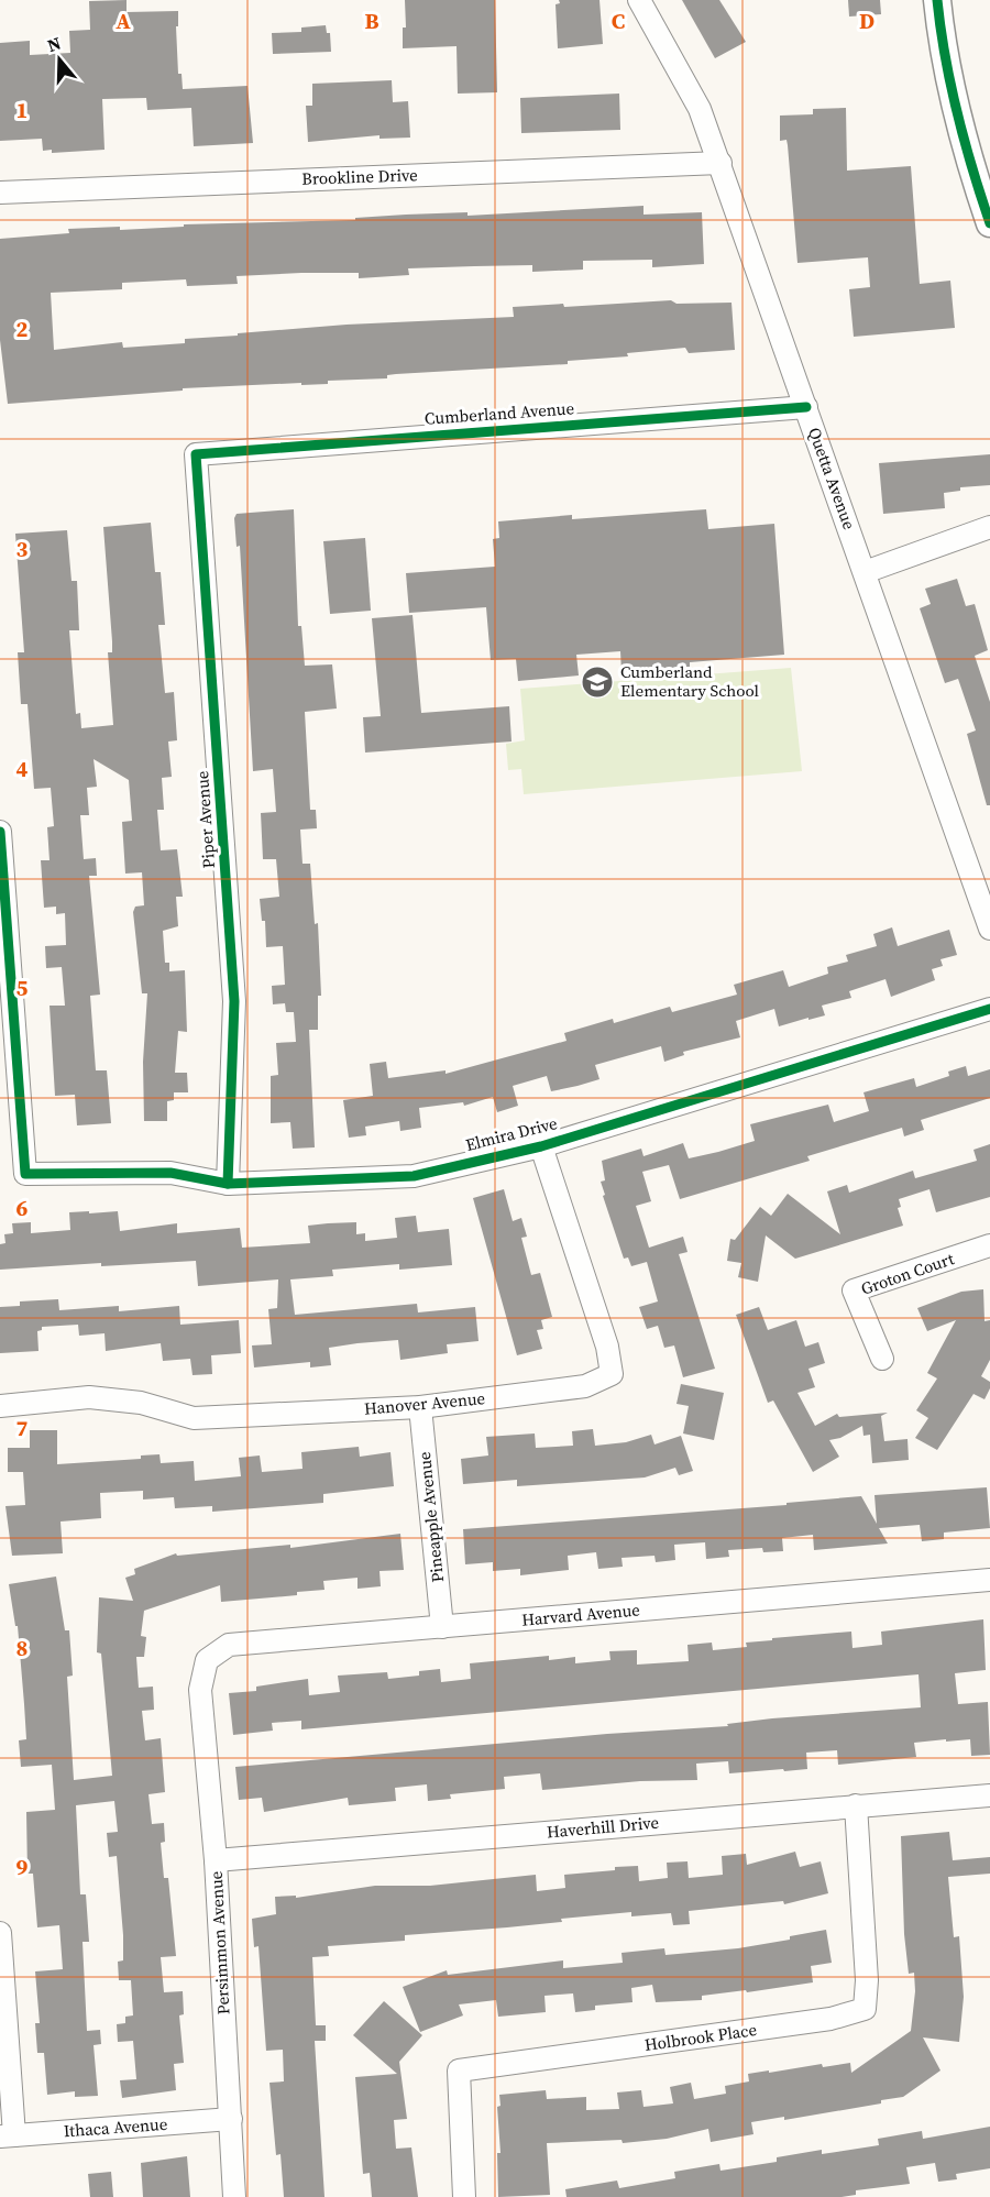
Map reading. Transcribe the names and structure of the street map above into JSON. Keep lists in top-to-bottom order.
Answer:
{
  "streets": {
    "street": [
      "Brookline Drive",
      "Cumberland Avenue",
      "Quetta Avenue",
      "Piper Avenue",
      "Elmira Drive",
      "Groton Court",
      "Hanover Avenue",
      "Pineapple Avenue",
      "Harvard Avenue",
      "Haverhill Drive",
      "Persimmon Avenue",
      "Holbrook Place",
      "Ithaca Avenue"
    ]
  },
  "crossings": [
    ["Brookline Drive", "Quetta Avenue"],
    ["Cumberland Avenue", "Quetta Avenue"],
    ["Cumberland Avenue", "Piper Avenue"],
    ["Piper Avenue", "Elmira Drive"],
    ["Elmira Drive", "Hanover Avenue"],
    ["Hanover Avenue", "Pineapple Avenue"],
    ["Pineapple Avenue", "Harvard Avenue"],
    ["Harvard Avenue", "Persimmon Avenue"],
    ["Haverhill Drive", "Persimmon Avenue"],
    ["Haverhill Drive", "Holbrook Place"],
    ["Persimmon Avenue", "Ithaca Avenue"]
  ],
  "places": {
    "school or university": ["Cumberland Elementary School"]
  },
  "north": "top",
  "grid": {
    "columns": [
      "A",
      "B",
      "C",
      "D"
    ],
    "rows": [
      "1",
      "2",
      "3",
      "4",
      "5",
      "6",
      "7",
      "8",
      "9"
    ]
  }
}
